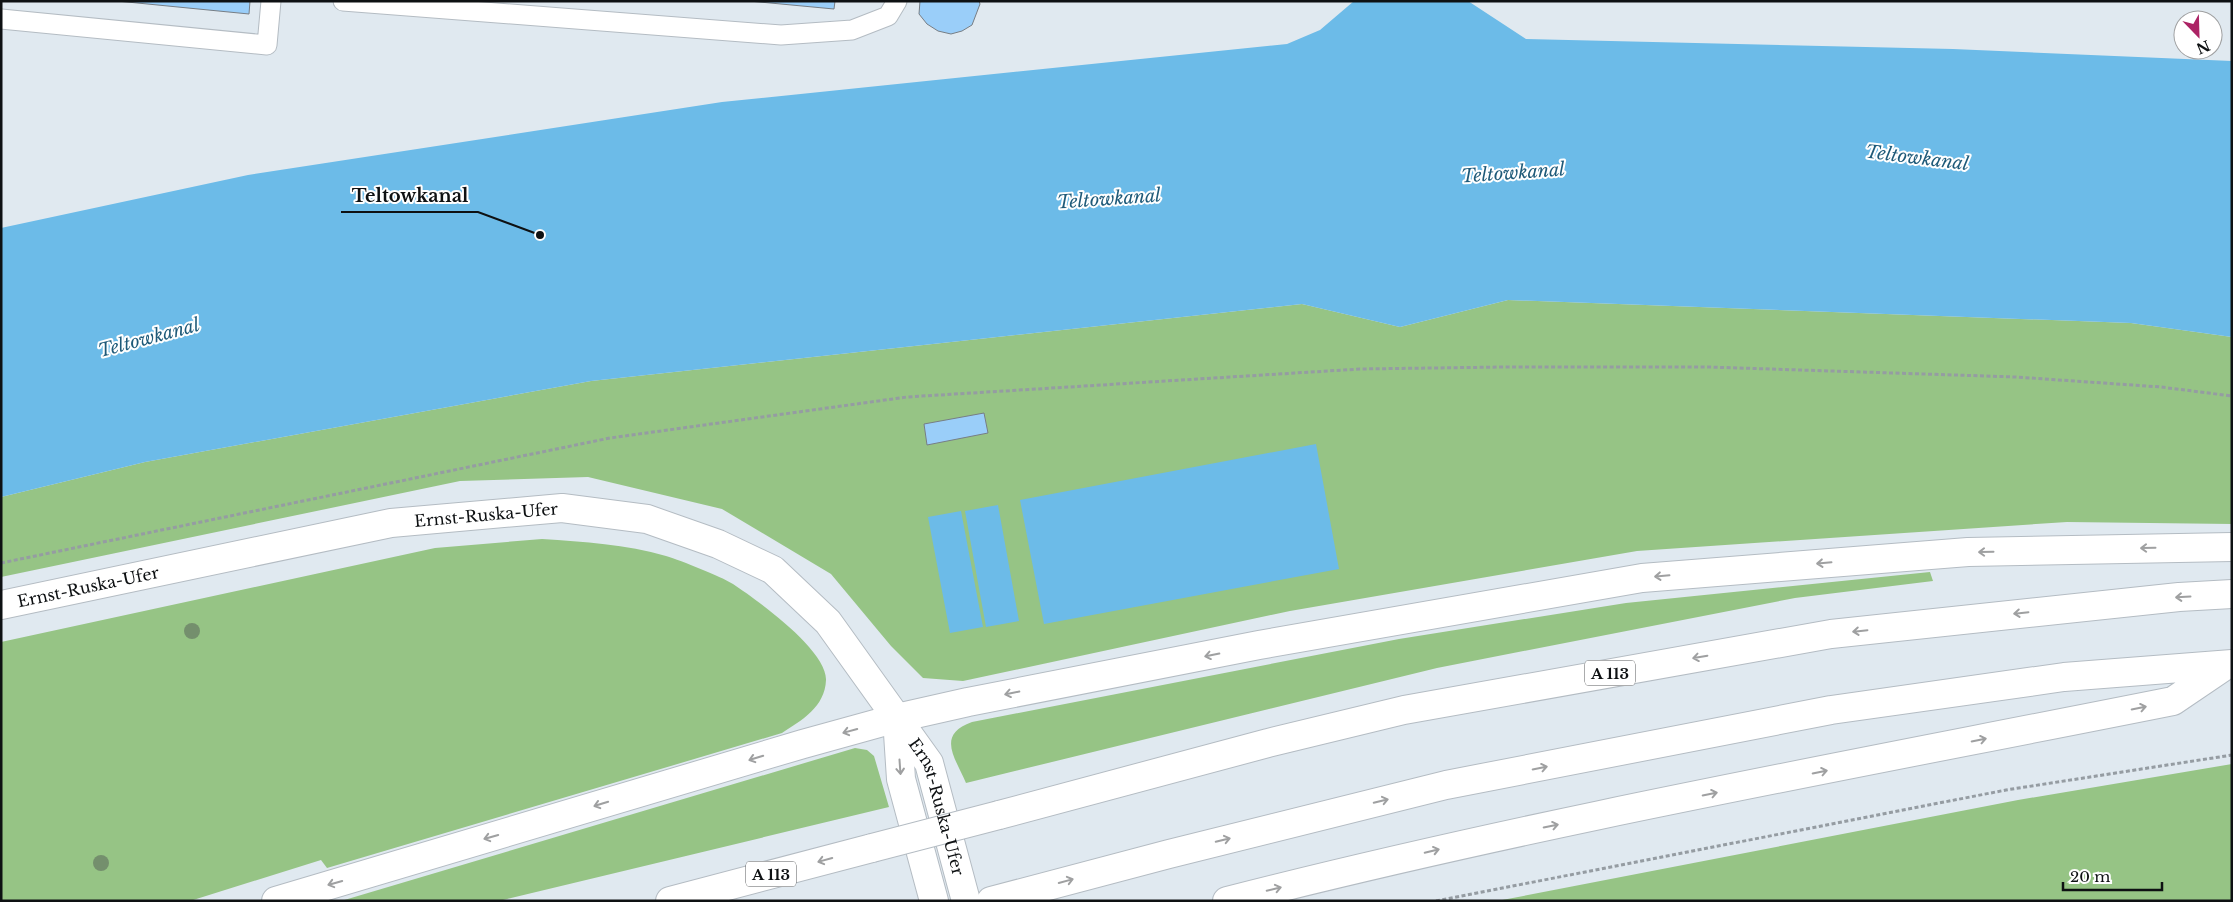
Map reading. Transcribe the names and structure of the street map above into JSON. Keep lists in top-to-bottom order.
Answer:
{
  "streets": {
    "main road": ["Ernst-Ruska-Ufer", "A 113"]
  },
  "water": ["Teltowkanal"],
  "places": ["Teltowkanal"],
  "scale_bar": "20 m",
  "north": "bottom right"
}
